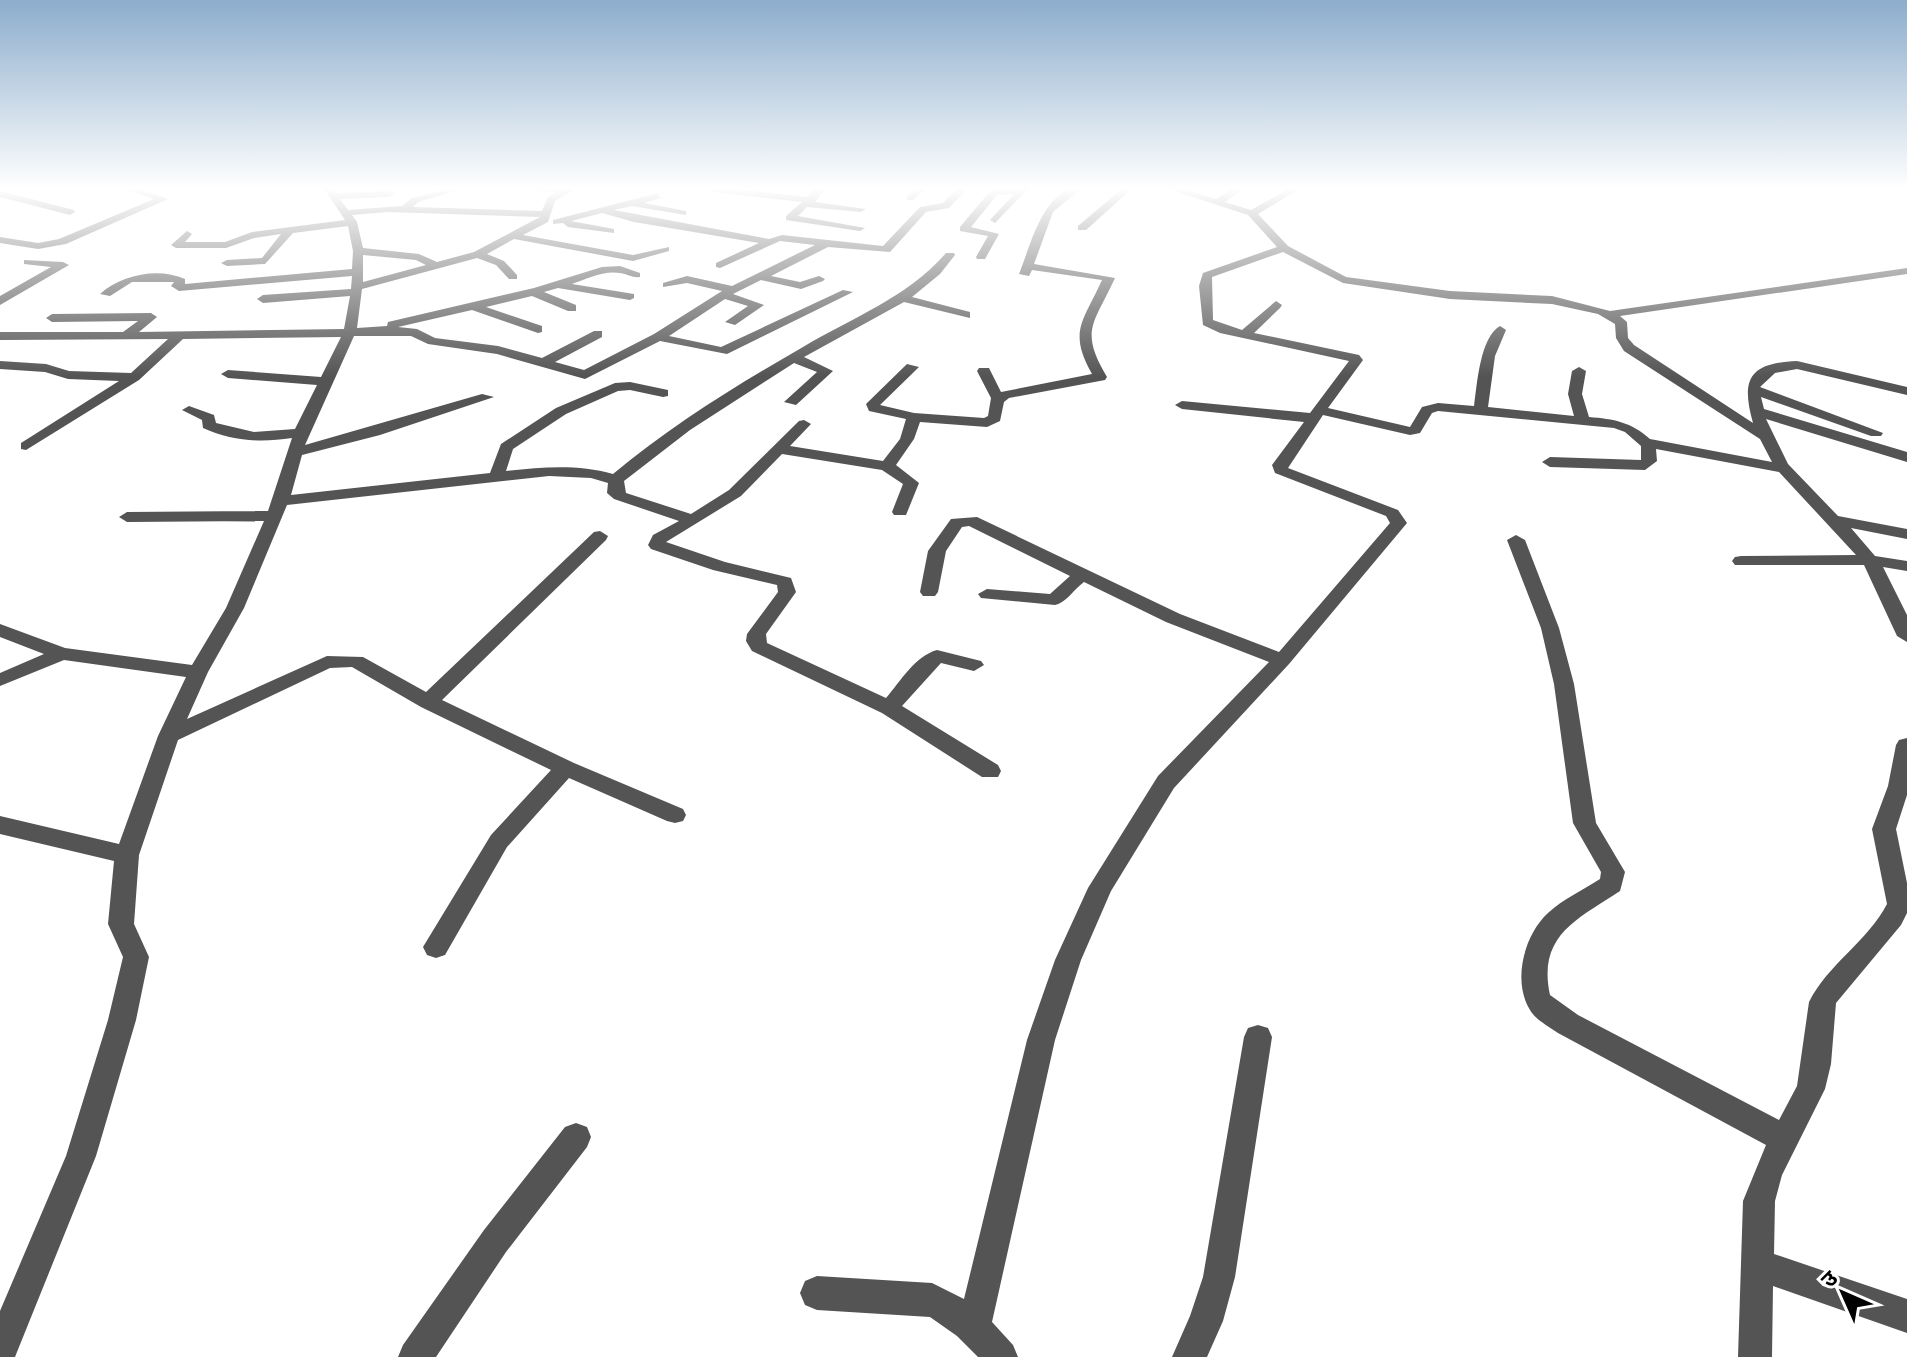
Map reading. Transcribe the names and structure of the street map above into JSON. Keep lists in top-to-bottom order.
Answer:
{
  "north": "top left"
}
